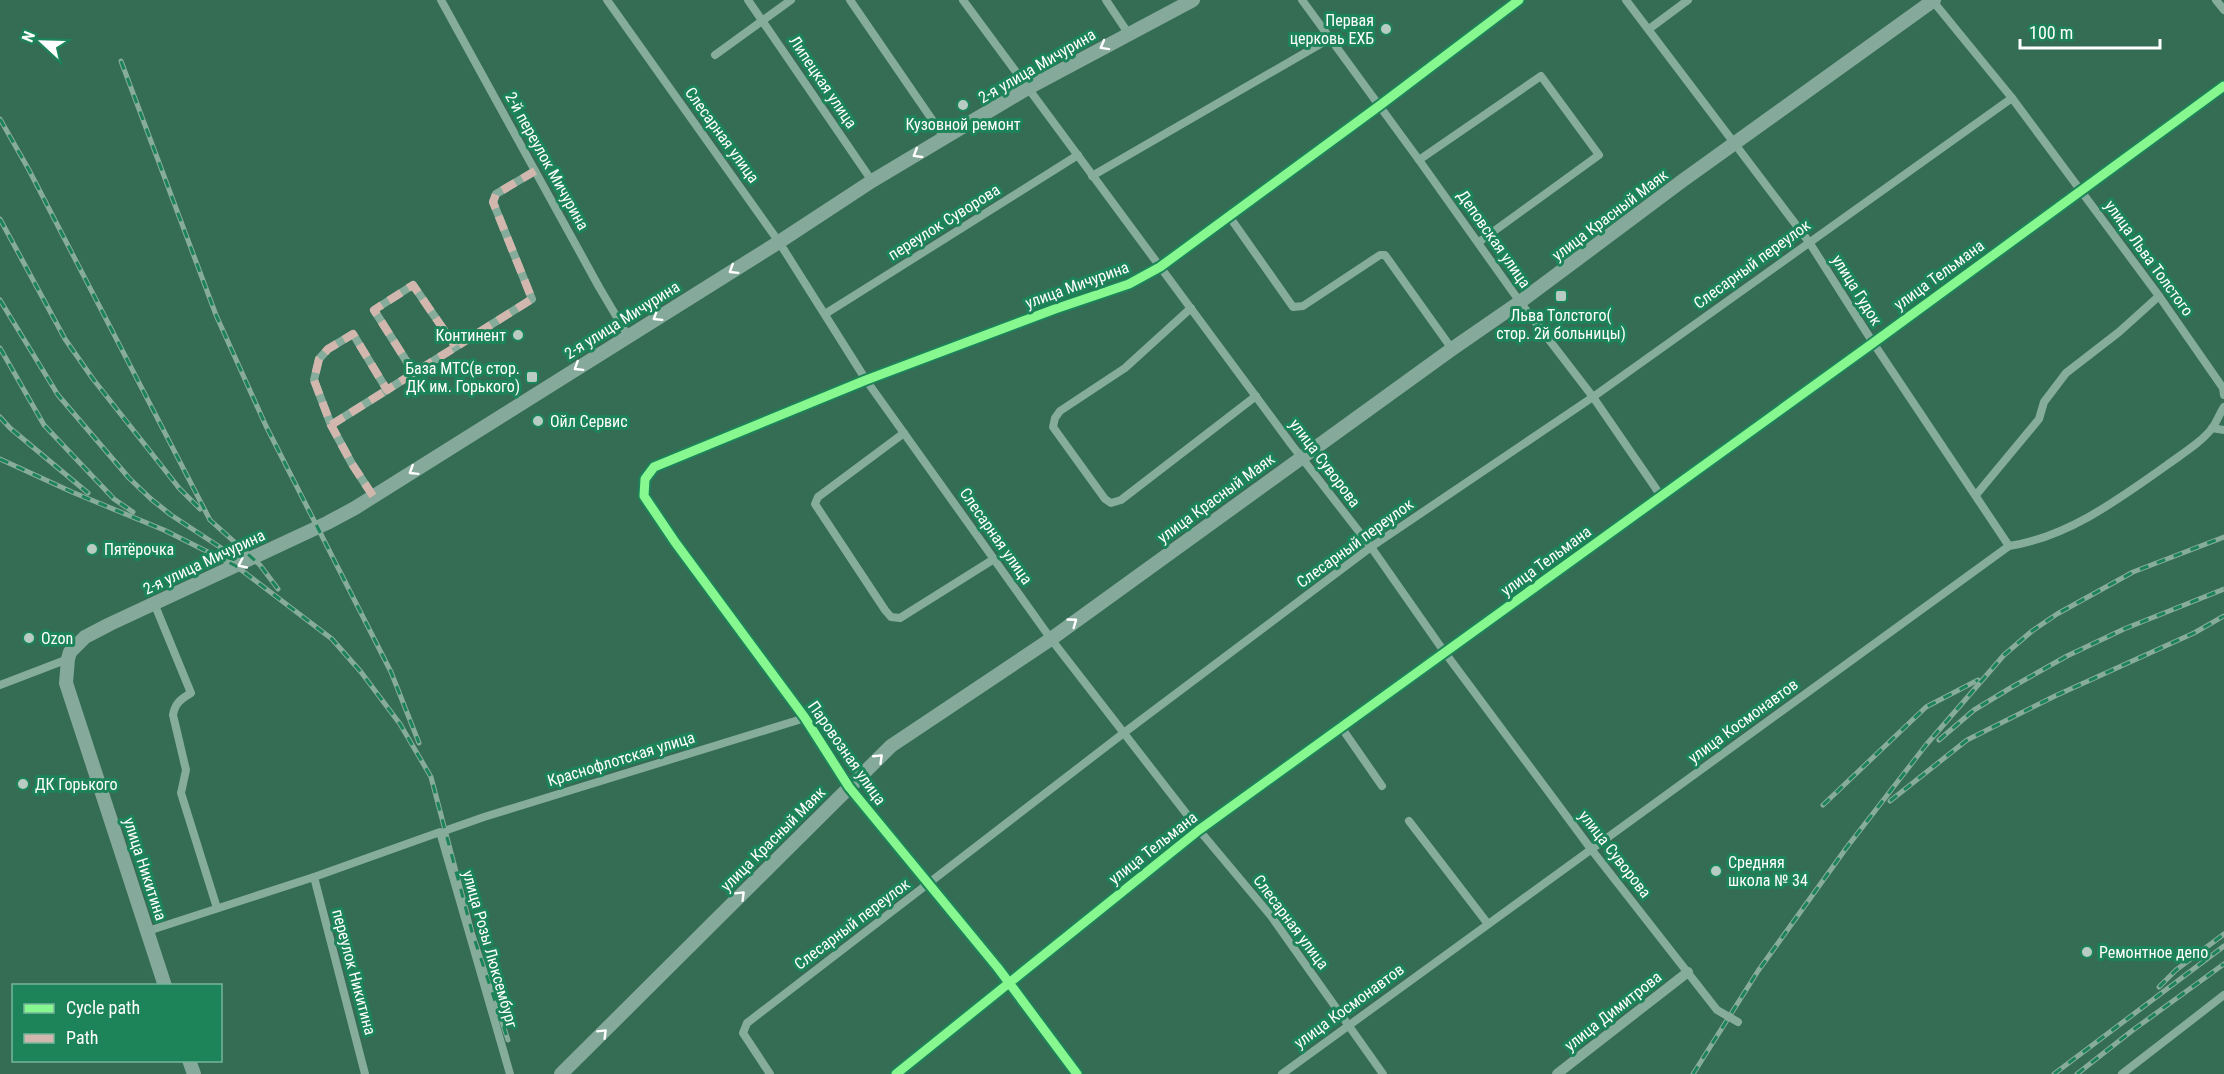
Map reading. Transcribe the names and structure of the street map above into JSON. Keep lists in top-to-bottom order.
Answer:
{
  "streets": {
    "main road": ["2-я улица Мичурина", "улица Красный Маяк", "улица Никитина"],
    "street": [
      "Липецкая улица",
      "Слесарная улица",
      "2-й переулок Мичурина",
      "переулок Суворова",
      "Деповская улица",
      "улица Льва Толстого",
      "Слесарный переулок",
      "улица Тельмана",
      "улица Мичурина",
      "улица Гудок",
      "улица Суворова",
      "улица Космонавтов",
      "Паровозная улица",
      "Краснофлотская улица",
      "улица Розы Люксембург",
      "переулок Никитина",
      "улица Димитрова"
    ]
  },
  "crossings": [
    ["2-я улица Мичурина", "Липецкая улица"],
    ["2-я улица Мичурина", "Слесарная улица"],
    ["2-я улица Мичурина", "2-й переулок Мичурина"],
    ["2-я улица Мичурина", "улица Суворова"],
    ["2-я улица Мичурина", "улица Никитина"],
    ["Слесарная улица", "улица Красный Маяк"],
    ["Слесарная улица", "переулок Суворова"],
    ["Слесарная улица", "Слесарный переулок"],
    ["Слесарная улица", "улица Тельмана"],
    ["Слесарная улица", "улица Мичурина"],
    ["Слесарная улица", "улица Космонавтов"],
    ["улица Красный Маяк", "Деповская улица"],
    ["улица Красный Маяк", "улица Льва Толстого"],
    ["улица Красный Маяк", "улица Гудок"],
    ["улица Красный Маяк", "улица Суворова"],
    ["улица Красный Маяк", "Паровозная улица"],
    ["переулок Суворова", "улица Суворова"],
    ["Деповская улица", "Слесарный переулок"],
    ["Деповская улица", "улица Тельмана"],
    ["Деповская улица", "улица Мичурина"],
    ["улица Льва Толстого", "Слесарный переулок"],
    ["улица Льва Толстого", "улица Тельмана"],
    ["Слесарный переулок", "улица Гудок"],
    ["Слесарный переулок", "улица Суворова"],
    ["Слесарный переулок", "Паровозная улица"],
    ["улица Тельмана", "улица Гудок"],
    ["улица Тельмана", "улица Суворова"],
    ["улица Тельмана", "Паровозная улица"],
    ["улица Мичурина", "улица Суворова"],
    ["улица Мичурина", "Паровозная улица"],
    ["улица Гудок", "улица Космонавтов"],
    ["улица Суворова", "улица Космонавтов"],
    ["улица Суворова", "улица Димитрова"],
    ["Паровозная улица", "Краснофлотская улица"],
    ["Краснофлотская улица", "улица Никитина"],
    ["Краснофлотская улица", "улица Розы Люксембург"],
    ["Краснофлотская улица", "переулок Никитина"]
  ],
  "one_way": ["2-я улица Мичурина", "улица Красный Маяк"],
  "places": {
    "other": [
      "Первая церковь ЕХБ",
      "Кузовной ремонт",
      "Континент",
      "Ойл Сервис",
      "Пятёрочка",
      "Ozon",
      "ДК Горького",
      "Средняя школа № 34",
      "Ремонтное депо"
    ],
    "transit": ["Льва Толстого( стор. 2й больницы)", "База МТС(в стор. ДК им. Горького)"]
  },
  "legend": ["Cycle path", "Path"],
  "scale_bar": "100 m",
  "north": "left"
}
